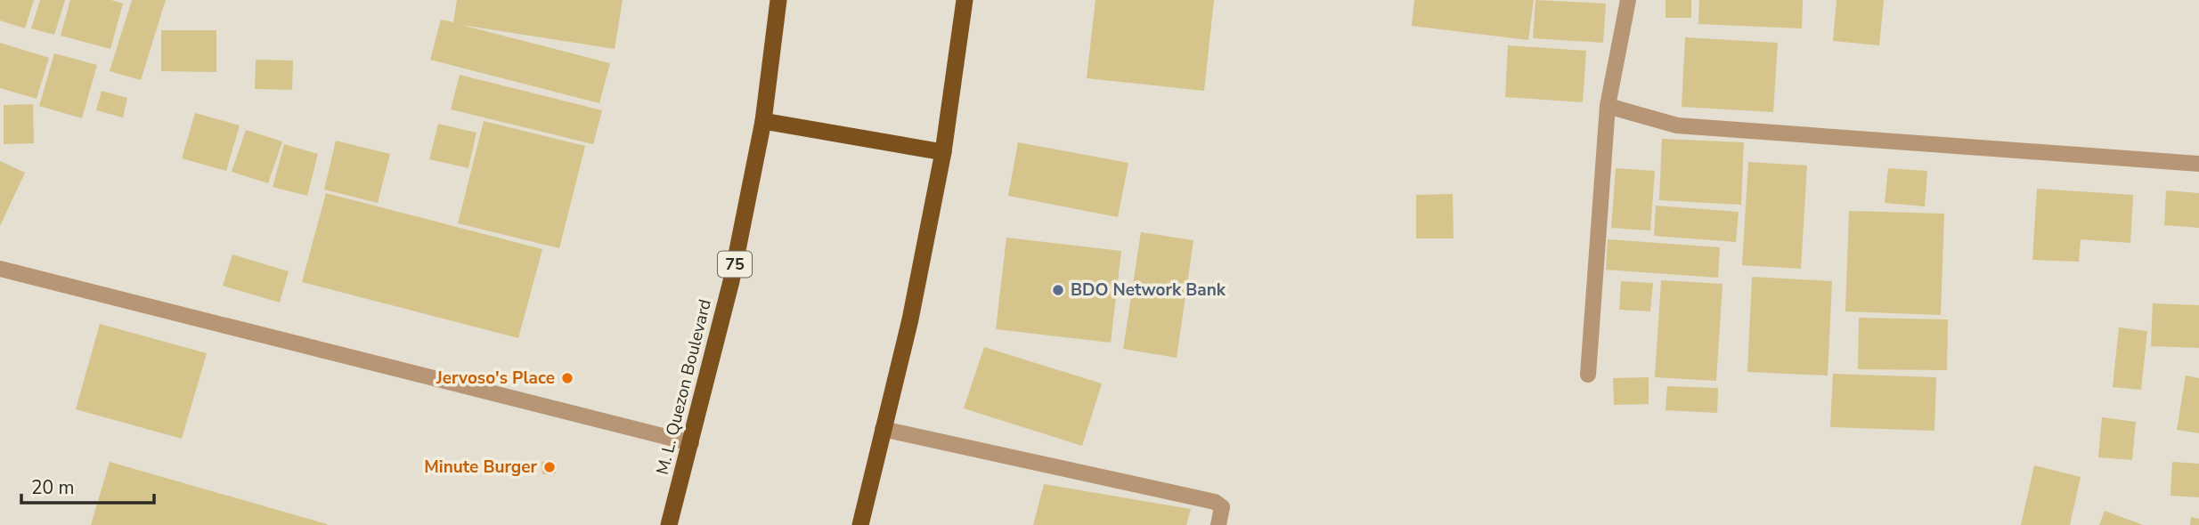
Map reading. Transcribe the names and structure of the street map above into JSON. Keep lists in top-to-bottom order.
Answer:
{
  "streets": {
    "highway": ["75", "M. L. Quezon Boulevard"]
  },
  "places": ["BDO Network Bank", "Jervoso's Place", "Minute Burger"],
  "scale_bar": "20 m"
}
